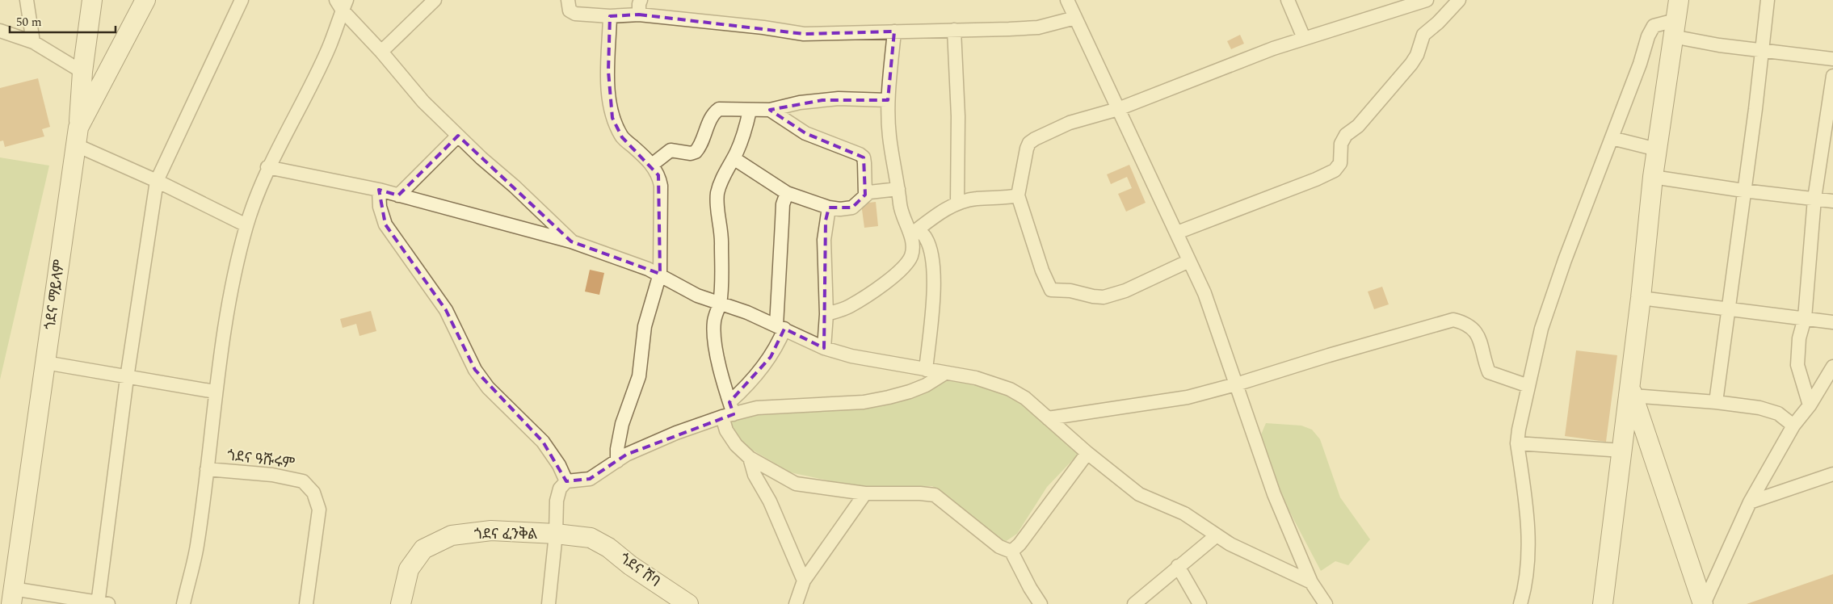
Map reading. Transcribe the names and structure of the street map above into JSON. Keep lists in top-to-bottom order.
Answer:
{
  "streets": {
    "street": [
      "ጎደና ማይላም",
      "ጎደና ዓሹሩም",
      "ጎደና ፈንቅል",
      "ጎደና ሸባ"
    ]
  },
  "crossings": [
    ["ጎደና ፈንቅል", "ጎደና ሸባ"]
  ],
  "scale_bar": "50 m"
}
